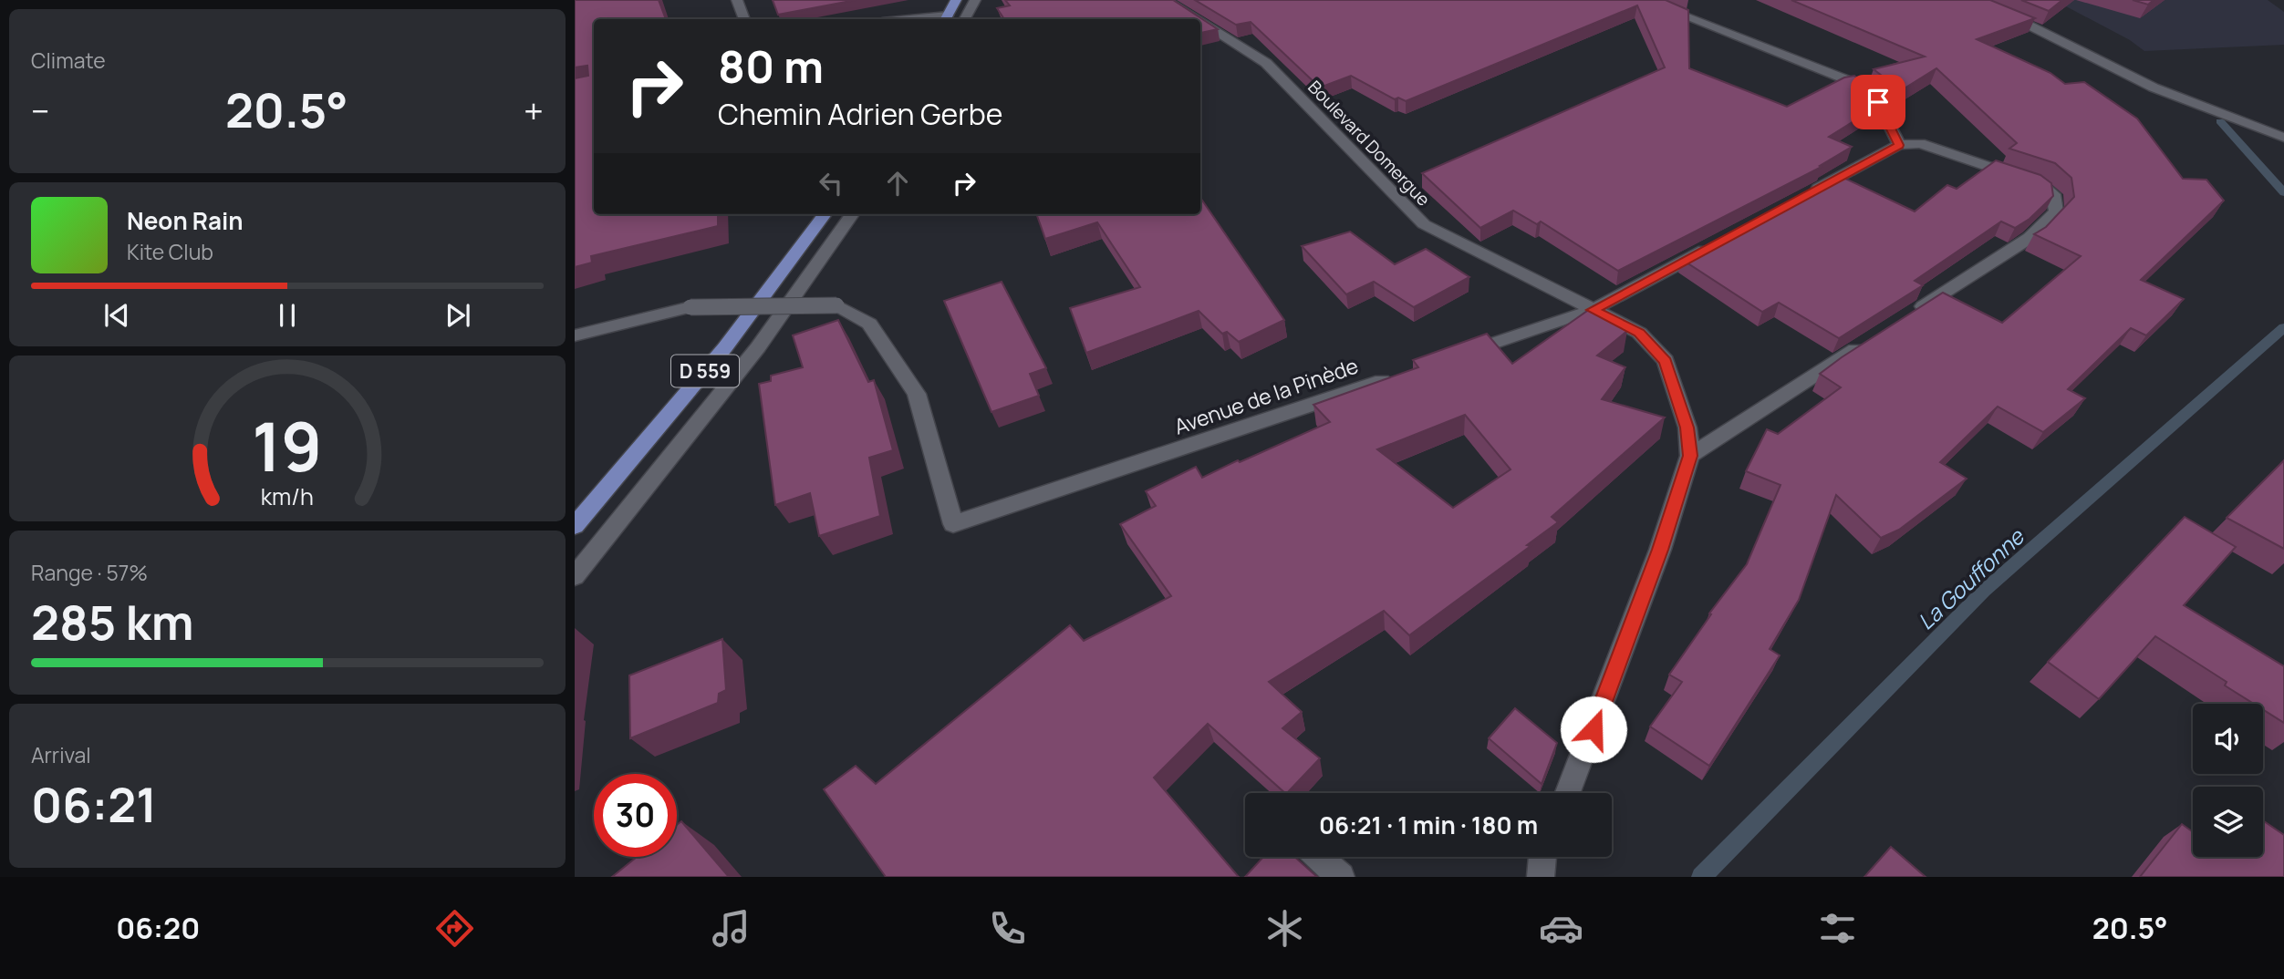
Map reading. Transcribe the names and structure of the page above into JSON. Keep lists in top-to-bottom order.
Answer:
{
  "streets": {
    "main road": ["D 559"],
    "street": ["Boulevard Domergue", "Avenue de la Pinède"]
  },
  "water": ["La Gouffonne"],
  "page": {
    "tile": [
      "Climate",
      ["Range · 57%", "285 km"],
      ["Arrival", "06:21"]
    ],
    "turn": ["80 m", "Chemin Adrien Gerbe"],
    "heat": ["−", "20.5°", "+"],
    "song": ["Neon Rain", "Kite Club"],
    "limit": "30",
    "trip": "06:21 · 1 min · 180 m",
    "tabs": ["06:20", "20.5°"],
    "gauge": ["19", "km/h"]
  }
}
